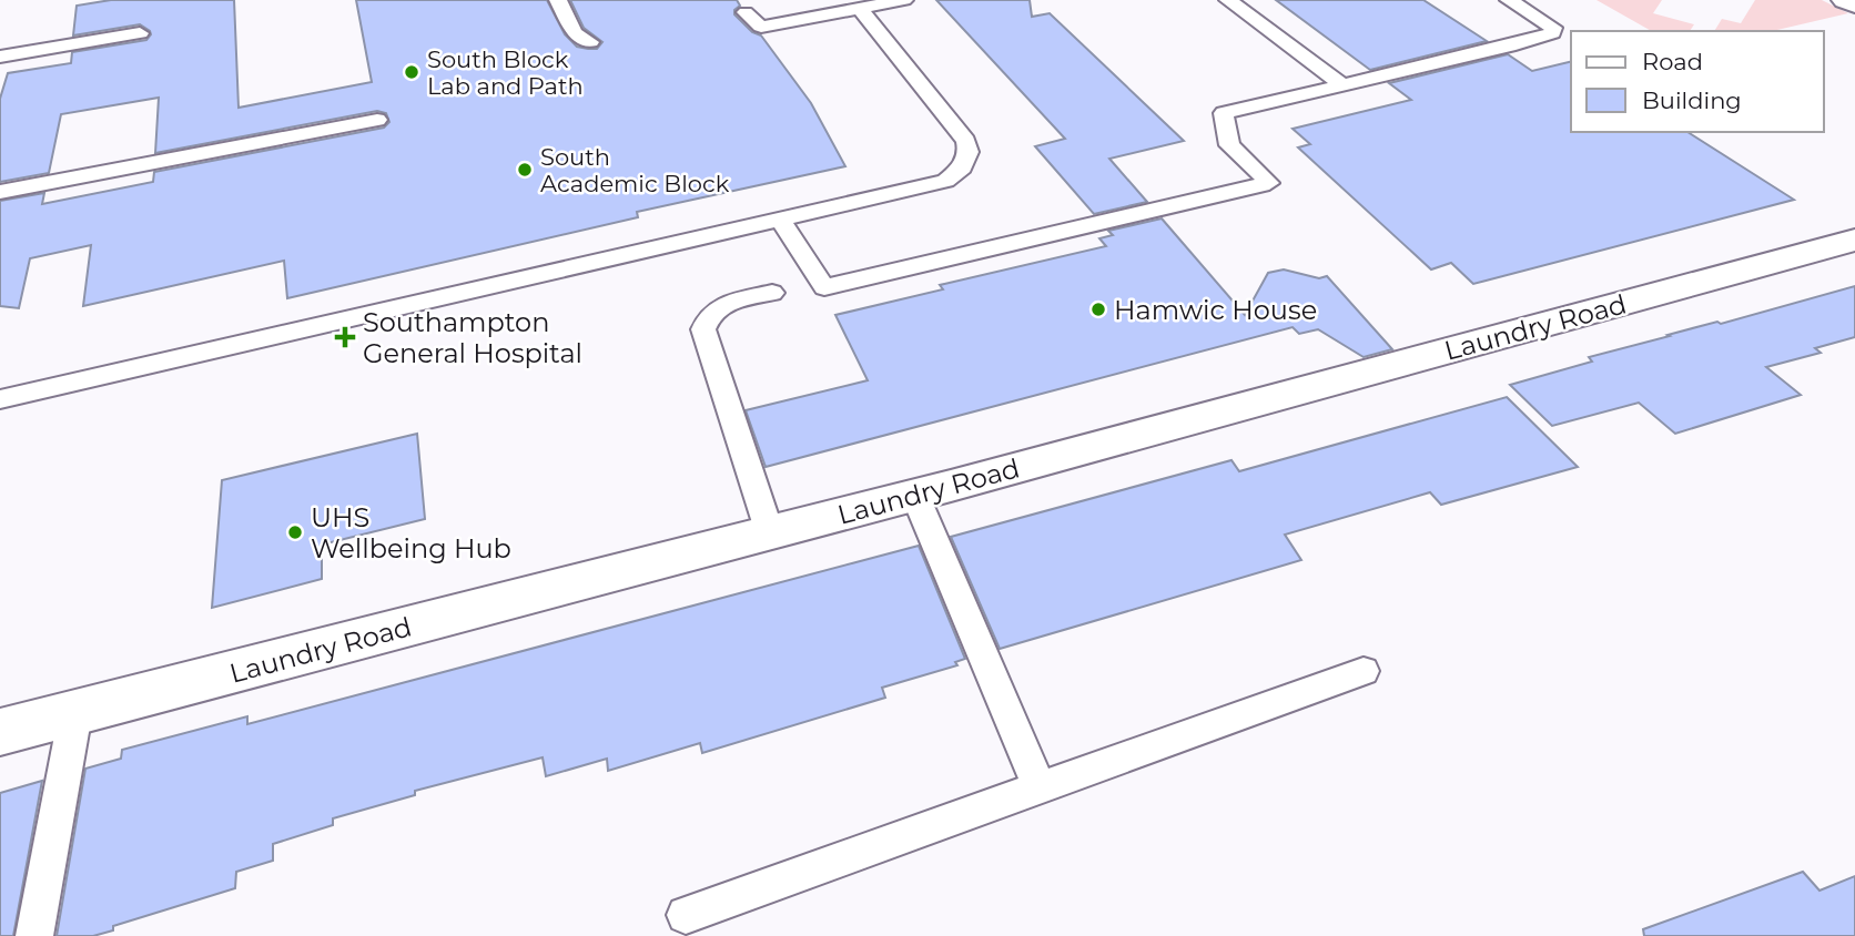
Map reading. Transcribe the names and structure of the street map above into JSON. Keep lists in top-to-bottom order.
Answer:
{
  "streets": {
    "street": ["Laundry Road"]
  },
  "places": {
    "other": [
      "South Block Lab and Path",
      "South Academic Block",
      "Hamwic House",
      "UHS Wellbeing Hub"
    ],
    "health": ["Southampton General Hospital"]
  },
  "legend": ["Road", "Building"]
}
